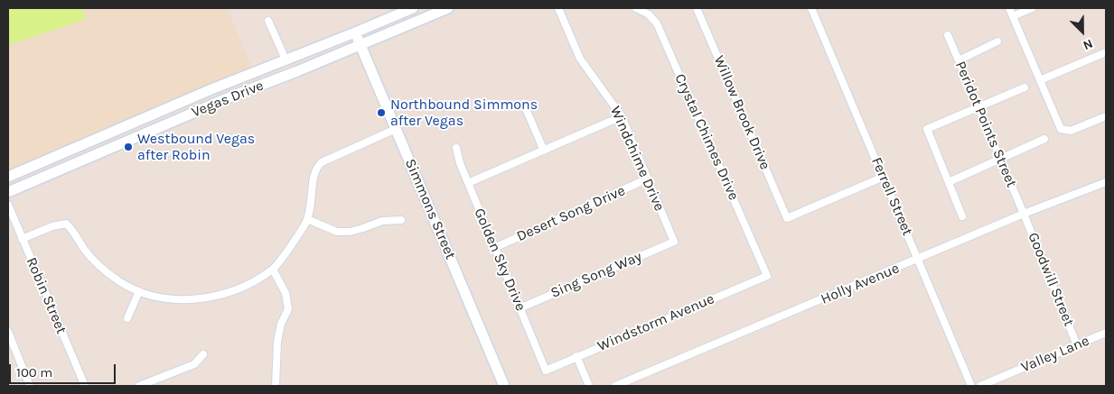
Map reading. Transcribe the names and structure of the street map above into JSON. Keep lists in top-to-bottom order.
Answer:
{
  "streets": {
    "main road": ["Vegas Drive", "Simmons Street"],
    "street": [
      "Willow Brook Drive",
      "Peridot Points Street",
      "Crystal Chimes Drive",
      "Windchime Drive",
      "Ferrell Street",
      "Desert Song Drive",
      "Golden Sky Drive",
      "Sing Song Way",
      "Goodwill Street",
      "Holly Avenue",
      "Robin Street",
      "Windstorm Avenue",
      "Valley Lane"
    ]
  },
  "crossings": [
    ["Vegas Drive", "Simmons Street"],
    ["Willow Brook Drive", "Ferrell Street"],
    ["Peridot Points Street", "Goodwill Street"],
    ["Peridot Points Street", "Holly Avenue"],
    ["Crystal Chimes Drive", "Windstorm Avenue"],
    ["Windchime Drive", "Desert Song Drive"],
    ["Windchime Drive", "Sing Song Way"],
    ["Ferrell Street", "Holly Avenue"],
    ["Desert Song Drive", "Golden Sky Drive"],
    ["Golden Sky Drive", "Sing Song Way"],
    ["Golden Sky Drive", "Windstorm Avenue"],
    ["Goodwill Street", "Holly Avenue"],
    ["Goodwill Street", "Valley Lane"]
  ],
  "places": ["Northbound Simmons after Vegas", "Westbound Vegas after Robin"],
  "scale_bar": "100 m",
  "north": "bottom right"
}
